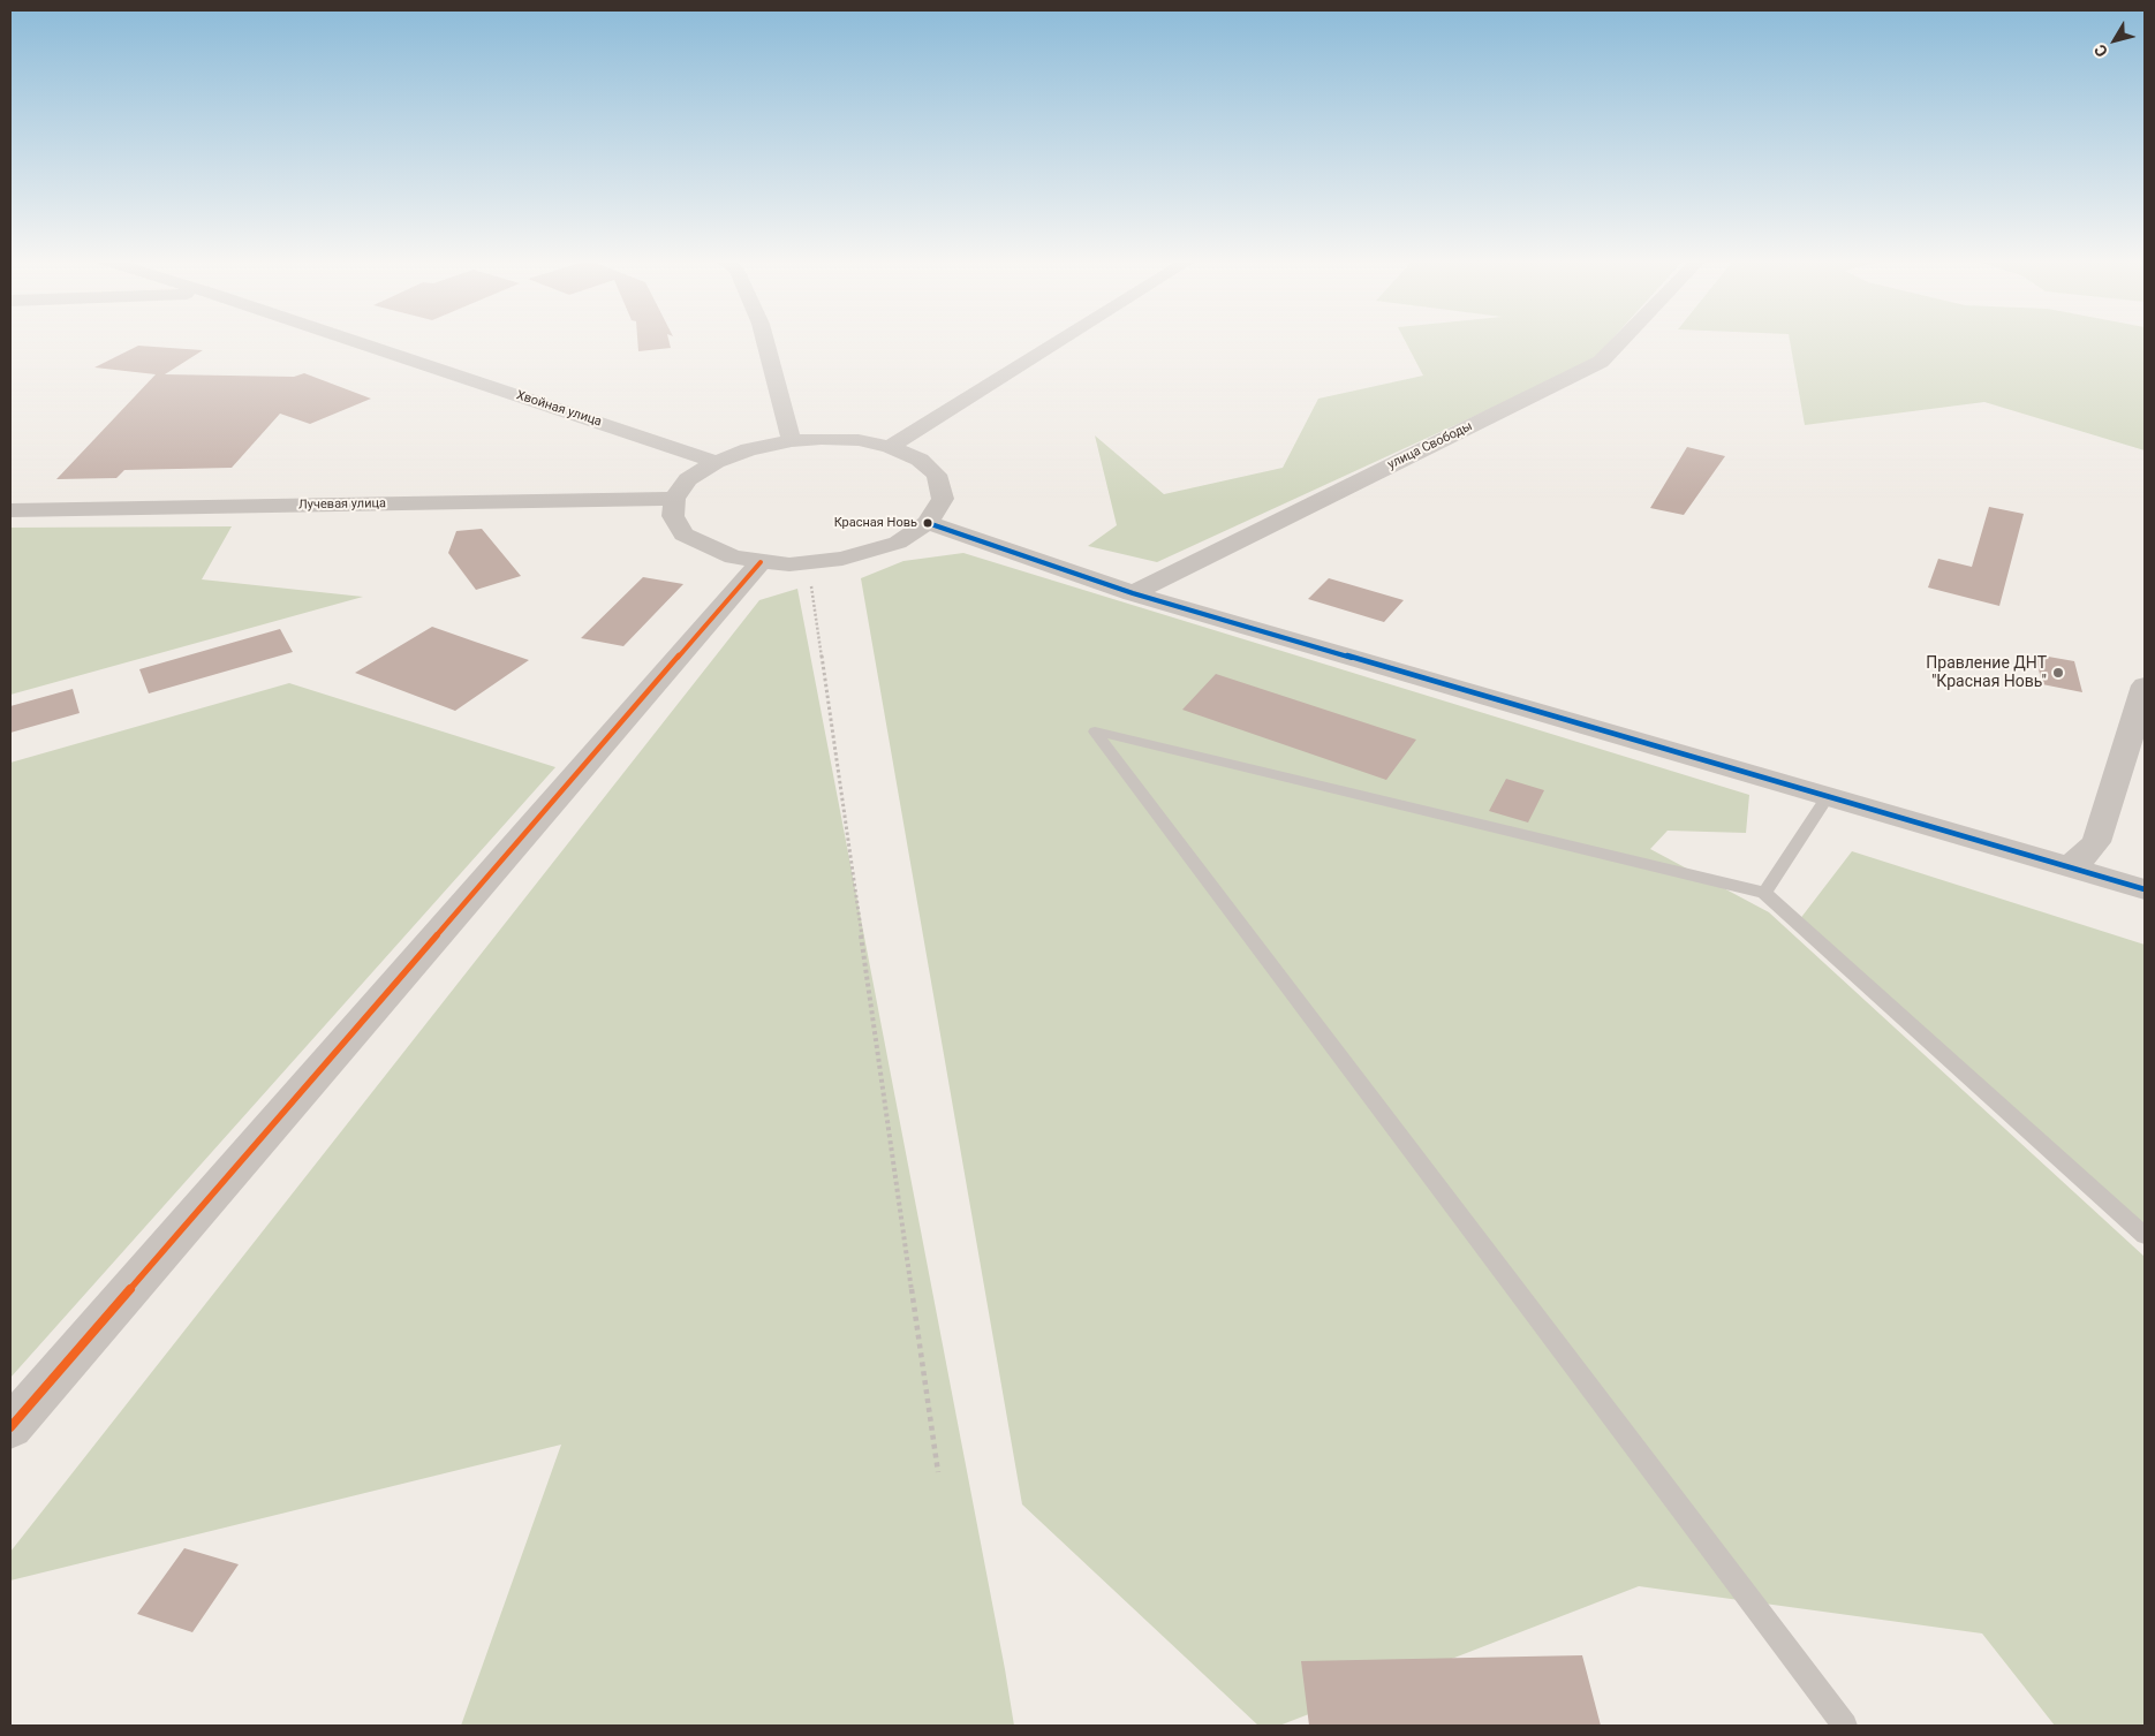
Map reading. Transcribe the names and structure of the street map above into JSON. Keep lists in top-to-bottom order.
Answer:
{
  "streets": {
    "street": ["Хвойная улица", "улица Свободы", "Лучевая улица"]
  },
  "places": ["Красная Новь", "Правление ДНТ \"Красная Новь\""],
  "north": "bottom left"
}
